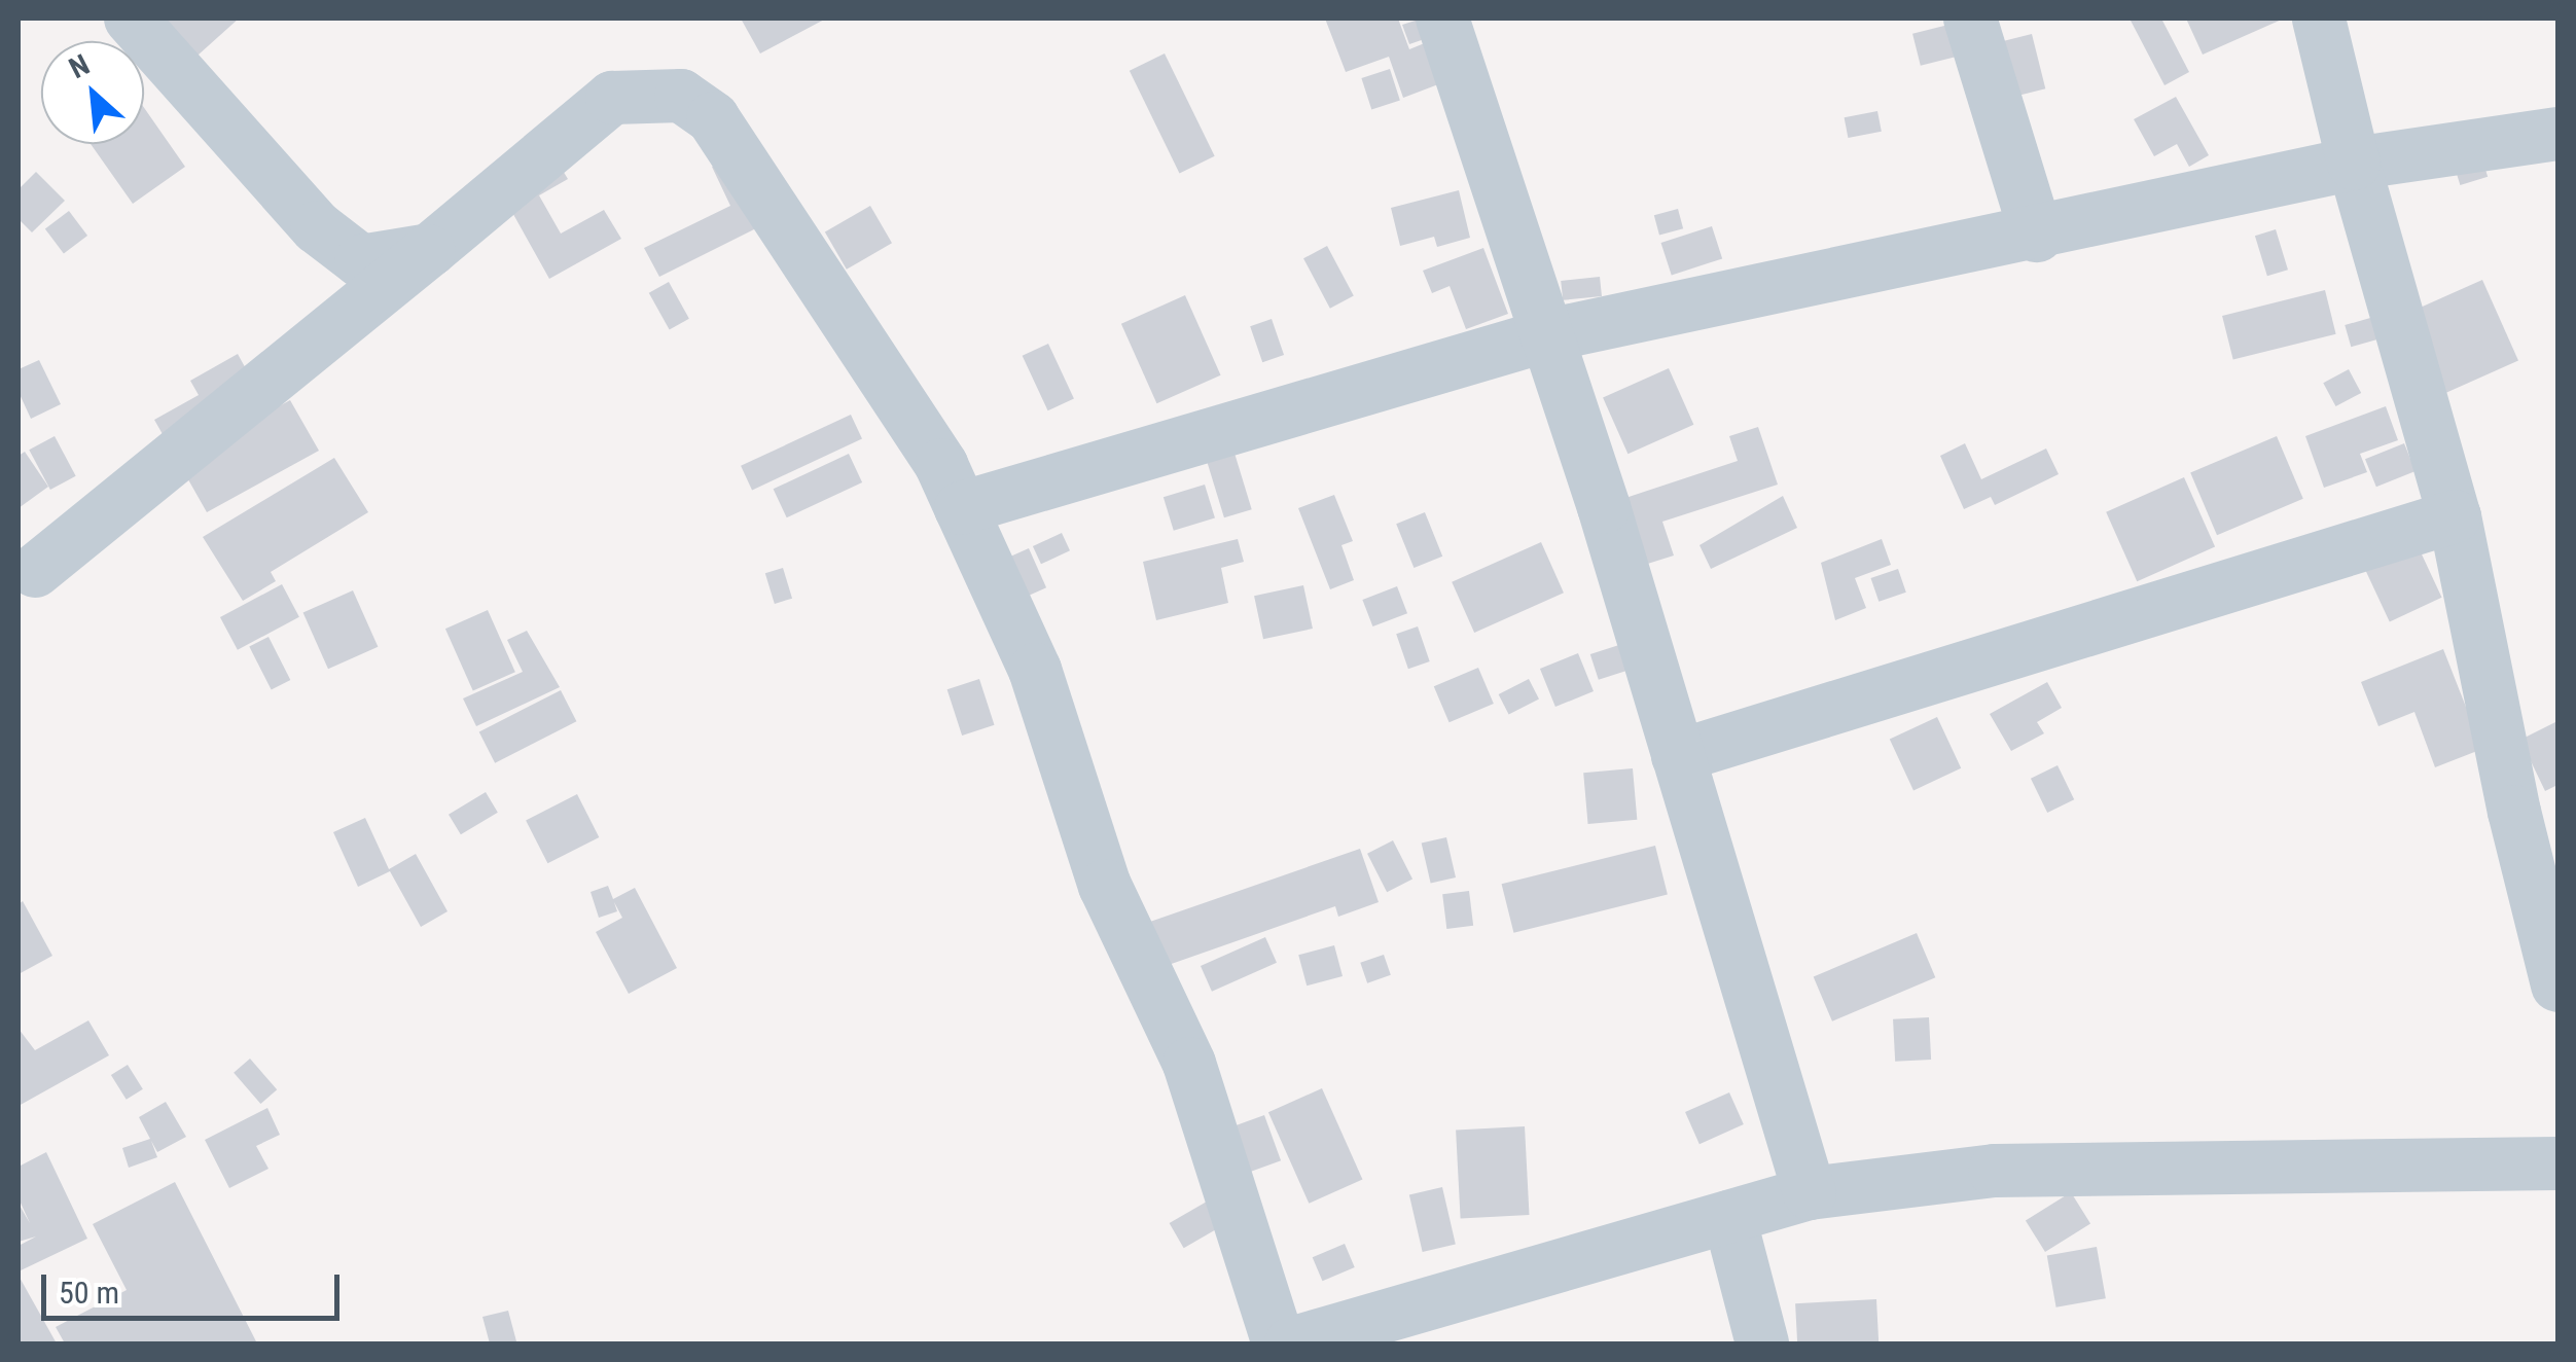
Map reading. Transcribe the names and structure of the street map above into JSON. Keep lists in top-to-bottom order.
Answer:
{
  "scale_bar": "50 m",
  "north": "top left"
}
